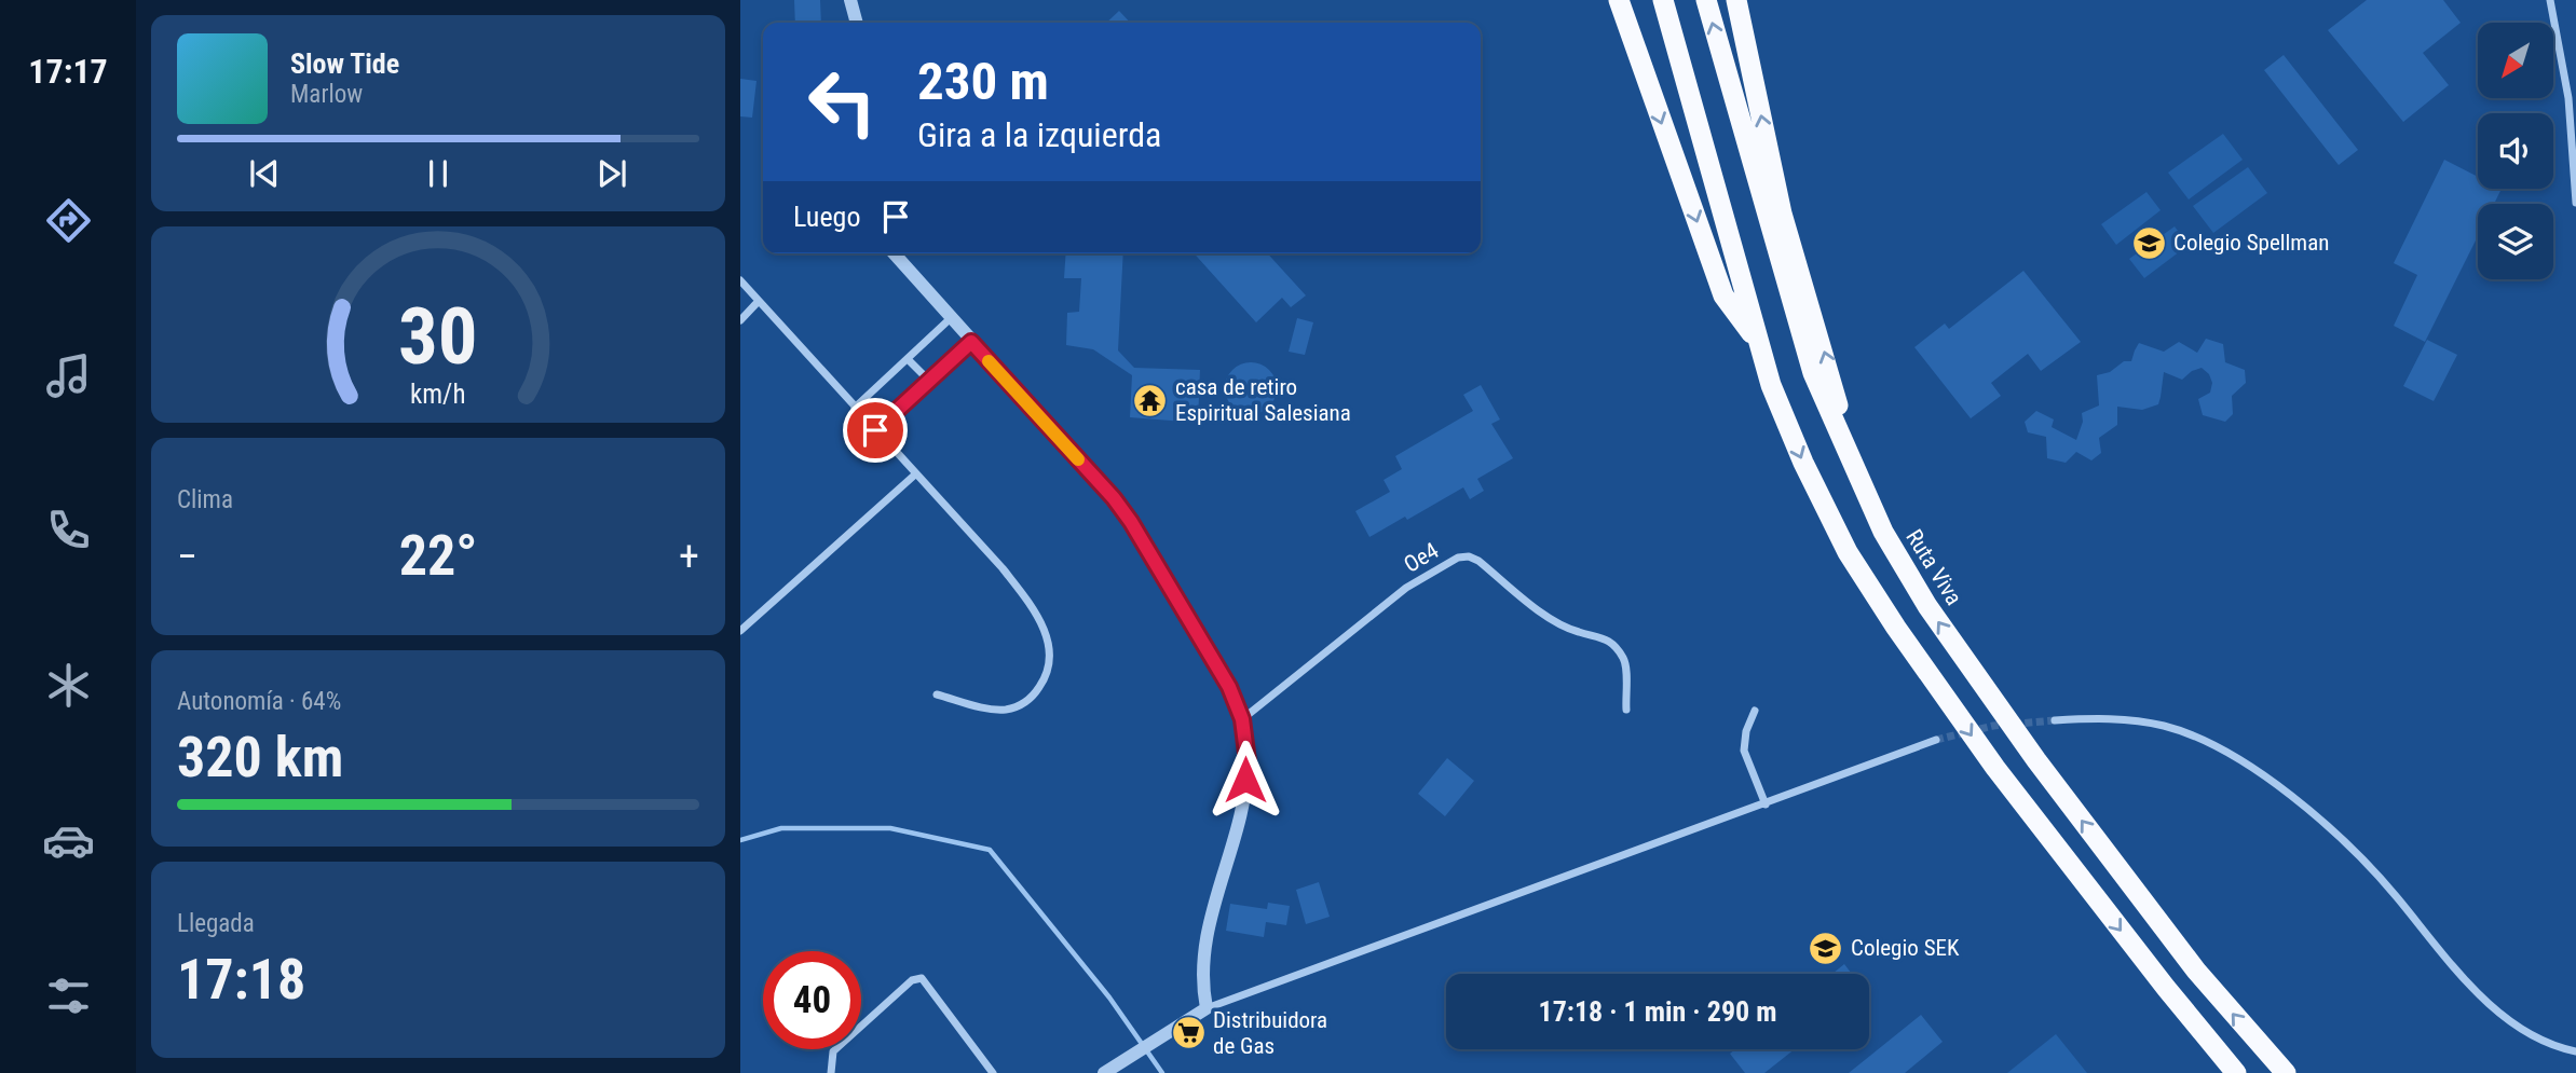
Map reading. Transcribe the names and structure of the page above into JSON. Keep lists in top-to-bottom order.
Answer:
{
  "streets": {
    "highway": ["Ruta Viva"],
    "street": ["Oe4"]
  },
  "places": {
    "school or university": ["Colegio Spellman", "Colegio SEK"],
    "temple": ["casa de retiro Espiritual Salesiana"],
    "supermarket": ["Distribuidora de Gas"]
  },
  "north": "bottom left",
  "page": {
    "tabs": "17:17",
    "turn": ["230 m", "Gira a la izquierda"],
    "song": ["Slow Tide", "Marlow"],
    "then": "Luego",
    "tile": [
      "Clima",
      ["Autonomía · 64%", "320 km"],
      ["Llegada", "17:18"]
    ],
    "heat": ["−", "22°", "+"],
    "limit": "40",
    "trip": "17:18 · 1 min · 290 m",
    "gauge": ["30", "km/h"]
  }
}
